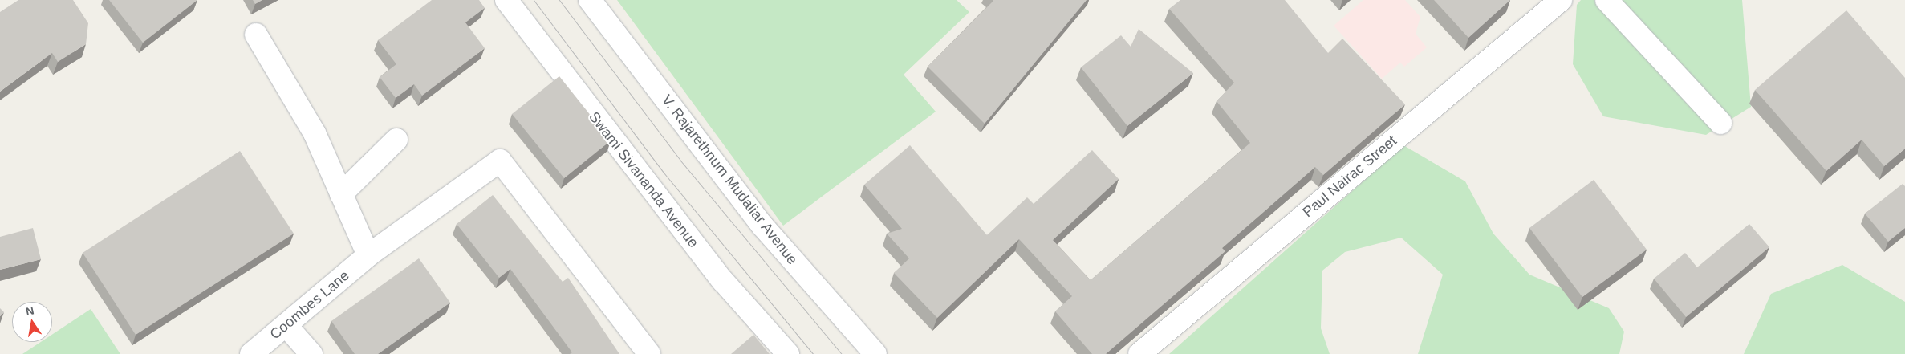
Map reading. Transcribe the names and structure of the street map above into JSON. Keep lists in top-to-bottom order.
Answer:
{
  "streets": {
    "street": [
      "Paul Nairac Street",
      "Swami Sivananda Avenue",
      "V. Rajarethnum Mudaliar Avenue",
      "Coombes Lane"
    ]
  },
  "north": "top"
}
